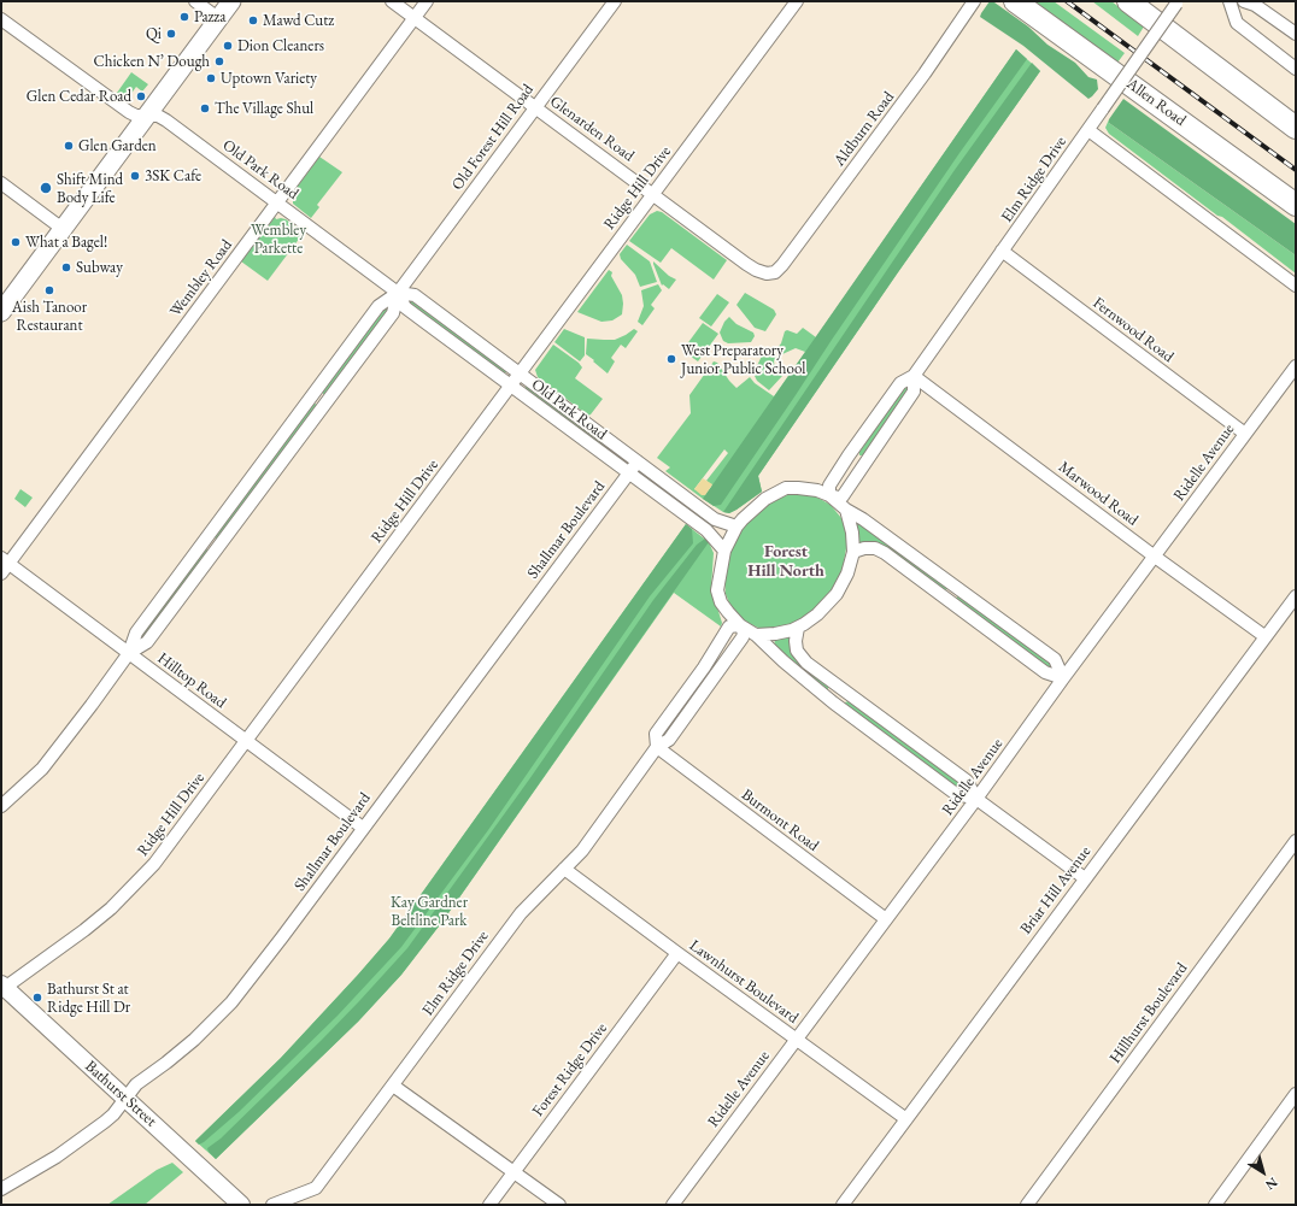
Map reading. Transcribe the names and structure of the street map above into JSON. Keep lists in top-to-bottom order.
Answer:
{
  "streets": {
    "highway": ["Allen Road"],
    "main road": ["Bathurst Street"],
    "street": [
      "Glenarden Road",
      "Aldburn Road",
      "Old Forest Hill Road",
      "Old Park Road",
      "Elm Ridge Drive",
      "Ridge Hill Drive",
      "Wembley Road",
      "Fernwood Road",
      "Ridelle Avenue",
      "Marwood Road",
      "Shallmar Boulevard",
      "Hilltop Road",
      "Burmont Road",
      "Briar Hill Avenue",
      "Lawnhurst Boulevard",
      "Hillhurst Boulevard",
      "Forest Ridge Drive"
    ]
  },
  "crossings": [
    ["Glenarden Road", "Aldburn Road"],
    ["Glenarden Road", "Old Forest Hill Road"],
    ["Glenarden Road", "Ridge Hill Drive"],
    ["Glenarden Road", "Wembley Road"],
    ["Old Forest Hill Road", "Old Park Road"],
    ["Old Forest Hill Road", "Hilltop Road"],
    ["Old Park Road", "Elm Ridge Drive"],
    ["Old Park Road", "Ridge Hill Drive"],
    ["Old Park Road", "Wembley Road"],
    ["Old Park Road", "Shallmar Boulevard"],
    ["Elm Ridge Drive", "Fernwood Road"],
    ["Elm Ridge Drive", "Marwood Road"],
    ["Elm Ridge Drive", "Burmont Road"],
    ["Elm Ridge Drive", "Lawnhurst Boulevard"],
    ["Ridge Hill Drive", "Hilltop Road"],
    ["Ridge Hill Drive", "Bathurst Street"],
    ["Wembley Road", "Hilltop Road"],
    ["Fernwood Road", "Ridelle Avenue"],
    ["Ridelle Avenue", "Marwood Road"],
    ["Ridelle Avenue", "Burmont Road"],
    ["Ridelle Avenue", "Lawnhurst Boulevard"],
    ["Marwood Road", "Briar Hill Avenue"],
    ["Shallmar Boulevard", "Hilltop Road"],
    ["Shallmar Boulevard", "Bathurst Street"],
    ["Briar Hill Avenue", "Lawnhurst Boulevard"],
    ["Lawnhurst Boulevard", "Forest Ridge Drive"]
  ],
  "districts": ["Forest Hill North"],
  "parks": ["Wembley Parkette", "Kay Gardner Beltline Park"],
  "places": [
    "Pazza",
    "Mawd Cutz",
    "Qi",
    "Dion Cleaners",
    "Chicken N’ Dough",
    "Uptown Variety",
    "Glen Cedar Road",
    "The Village Shul",
    "Glen Garden",
    "3SK Cafe",
    "Shift Mind Body Life",
    "What a Bagel!",
    "Subway",
    "Aish Tanoor Restaurant",
    "West Preparatory Junior Public School",
    "Bathurst St at Ridge Hill Dr"
  ],
  "north": "bottom right"
}
